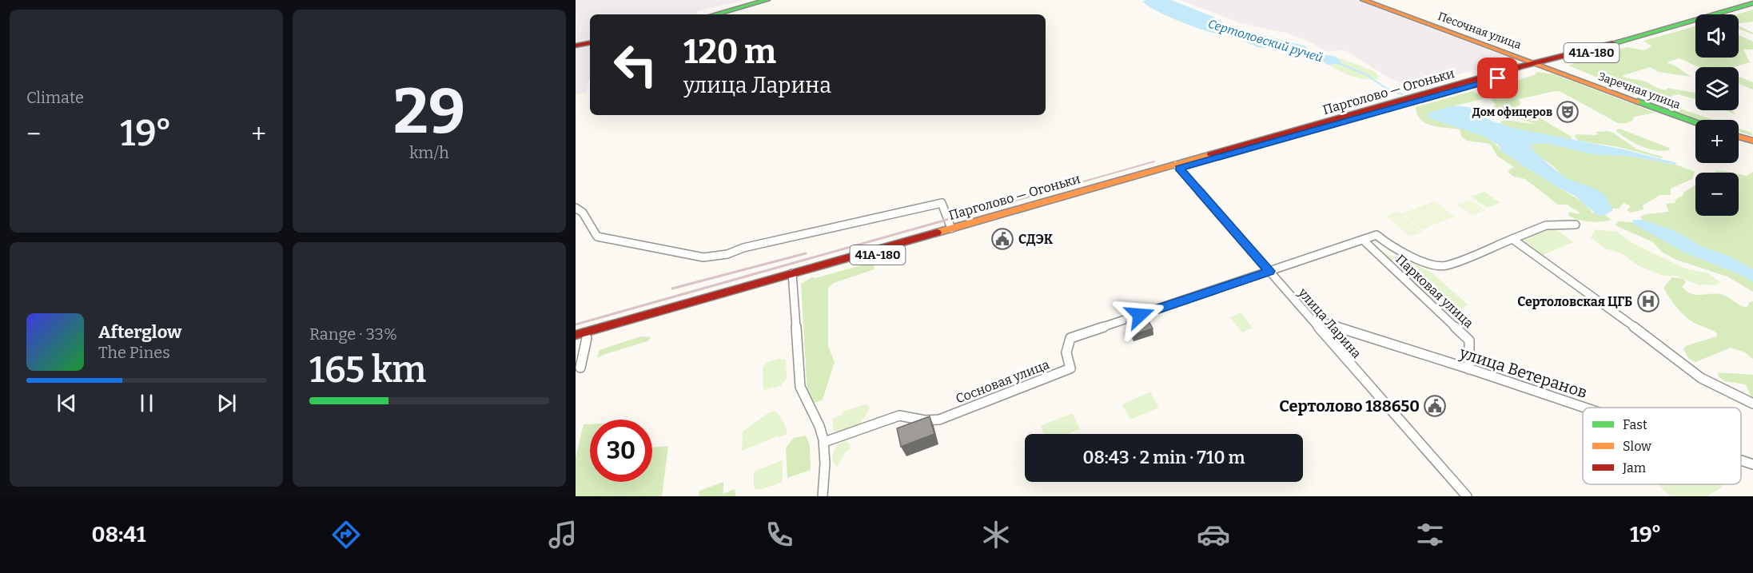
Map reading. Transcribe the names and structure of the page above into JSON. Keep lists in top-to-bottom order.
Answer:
{
  "streets": {
    "main road": [
      "Песочная улица",
      "41А-180",
      "Заречная улица",
      "Парголово — Огоньки"
    ],
    "street": [
      "Парковая улица",
      "улица Ларина",
      "улица Ветеранов",
      "Сосновая улица"
    ]
  },
  "crossings": [
    ["Песочная улица", "Заречная улица"],
    ["Песочная улица", "Парголово — Огоньки"],
    ["Заречная улица", "Парголово — Огоньки"],
    ["Парголово — Огоньки", "улица Ларина"],
    ["Парковая улица", "улица Ветеранов"],
    ["Парковая улица", "Сосновая улица"],
    ["улица Ларина", "улица Ветеранов"],
    ["улица Ларина", "Сосновая улица"]
  ],
  "water": ["Сертоловский ручей"],
  "places": {
    "theatre": ["Дом офицеров"],
    "public building": ["СДЭК", "Сертолово 188650"],
    "hospital": ["Сертоловская ЦГБ"]
  },
  "legend": ["Fast", "Slow", "Jam"],
  "page": {
    "tile": [
      "Climate",
      ["29", "km/h"],
      ["Range · 33%", "165 km"]
    ],
    "map_buttons": ["+", "−"],
    "turn": ["120 m", "улица Ларина"],
    "heat": ["−", "19°", "+"],
    "song": ["Afterglow", "The Pines"],
    "limit": "30",
    "trip": "08:43 · 2 min · 710 m",
    "tabs": ["08:41", "19°"]
  }
}
